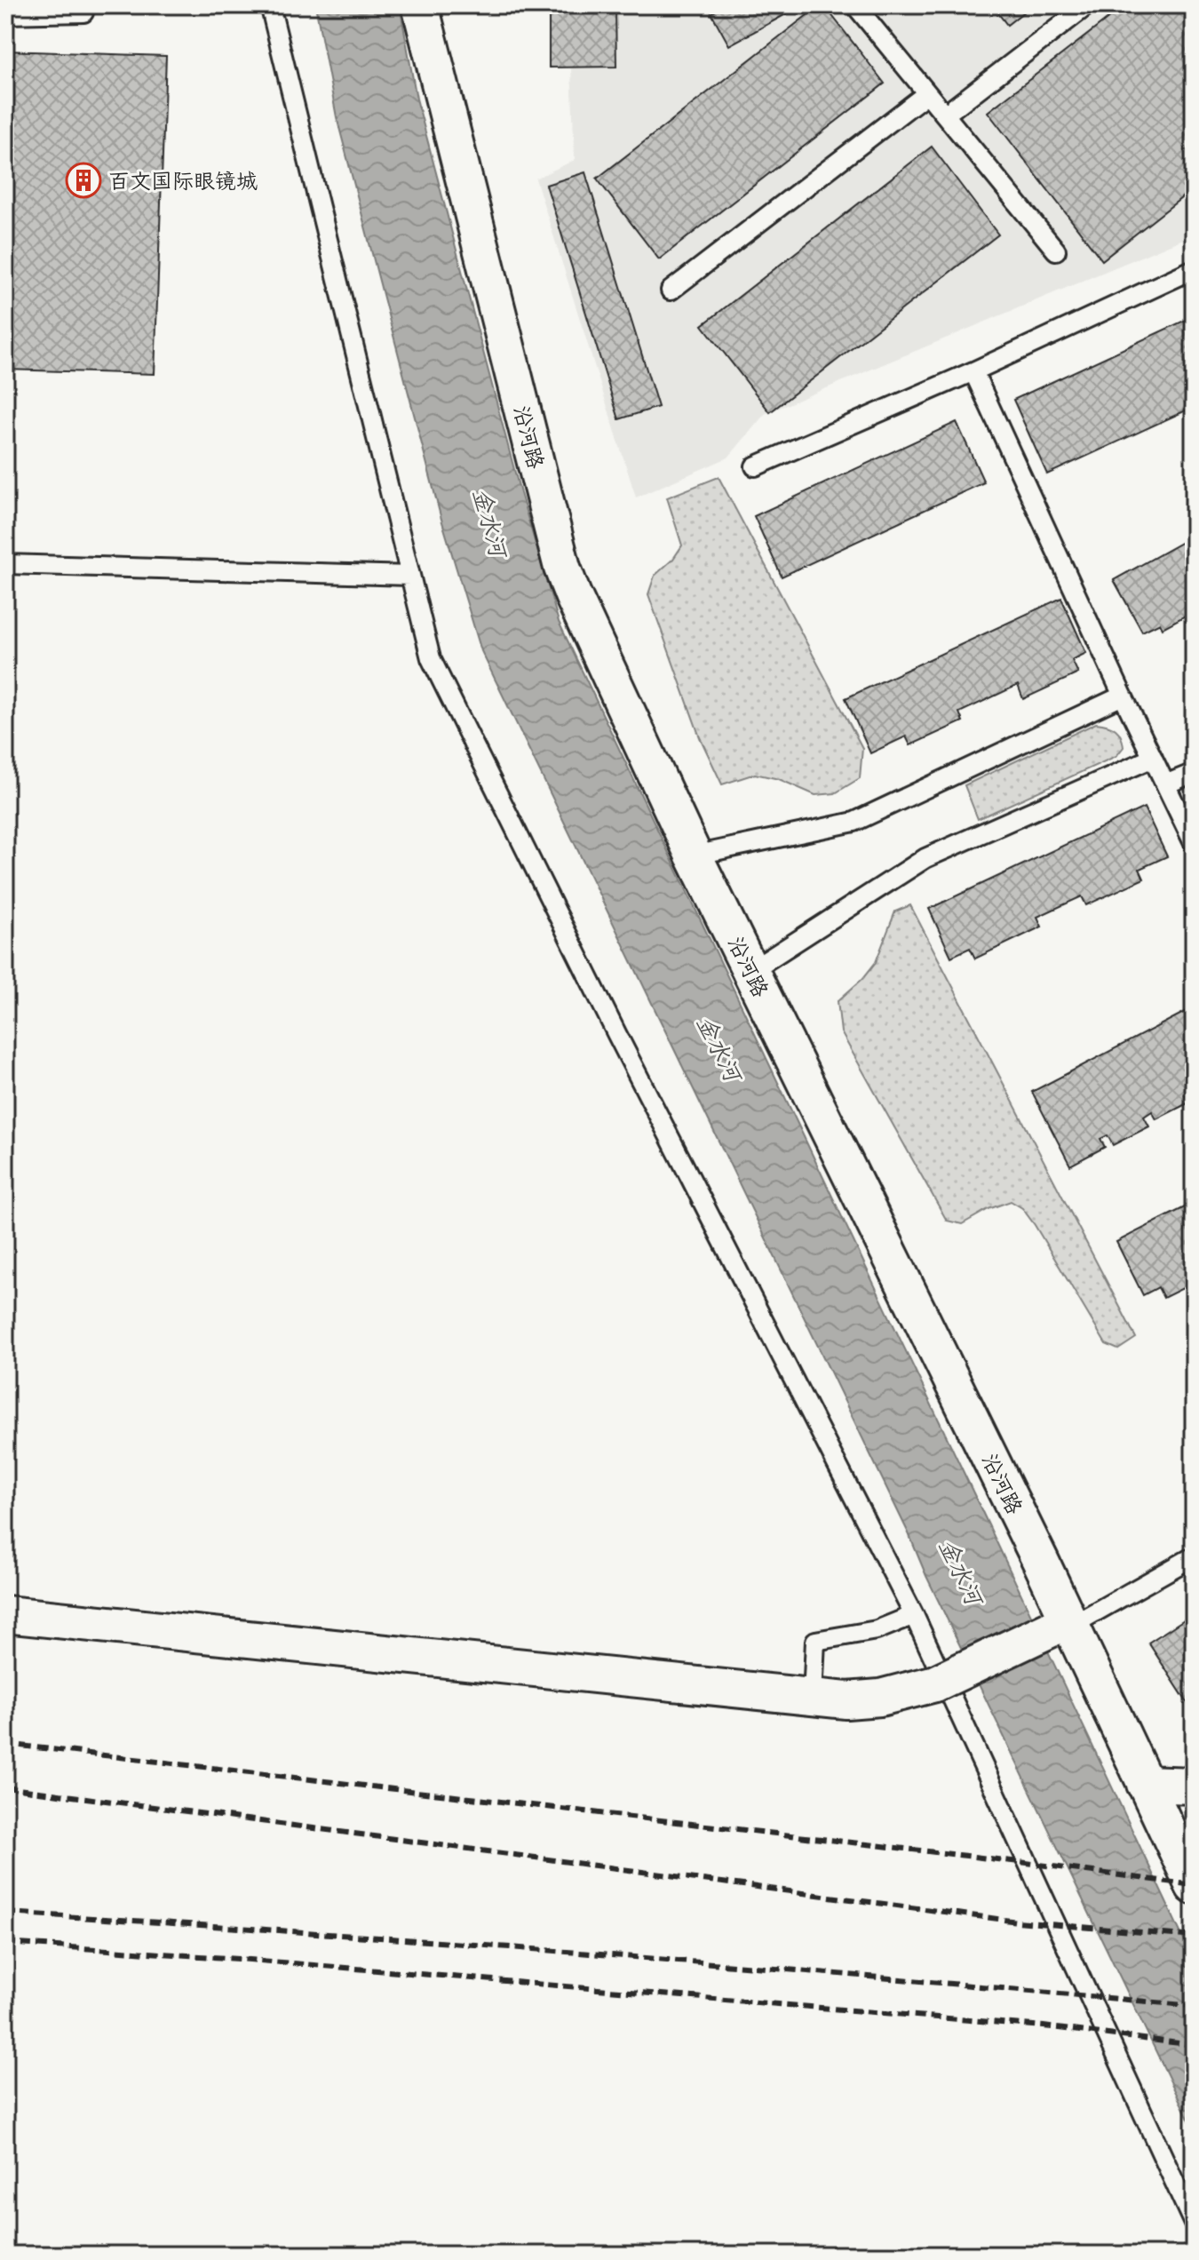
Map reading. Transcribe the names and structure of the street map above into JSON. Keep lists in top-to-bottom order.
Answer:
{
  "streets": {
    "street": ["沿河路"]
  },
  "water": ["金水河"],
  "places": {
    "building": ["百文国际眼镜城"]
  }
}
